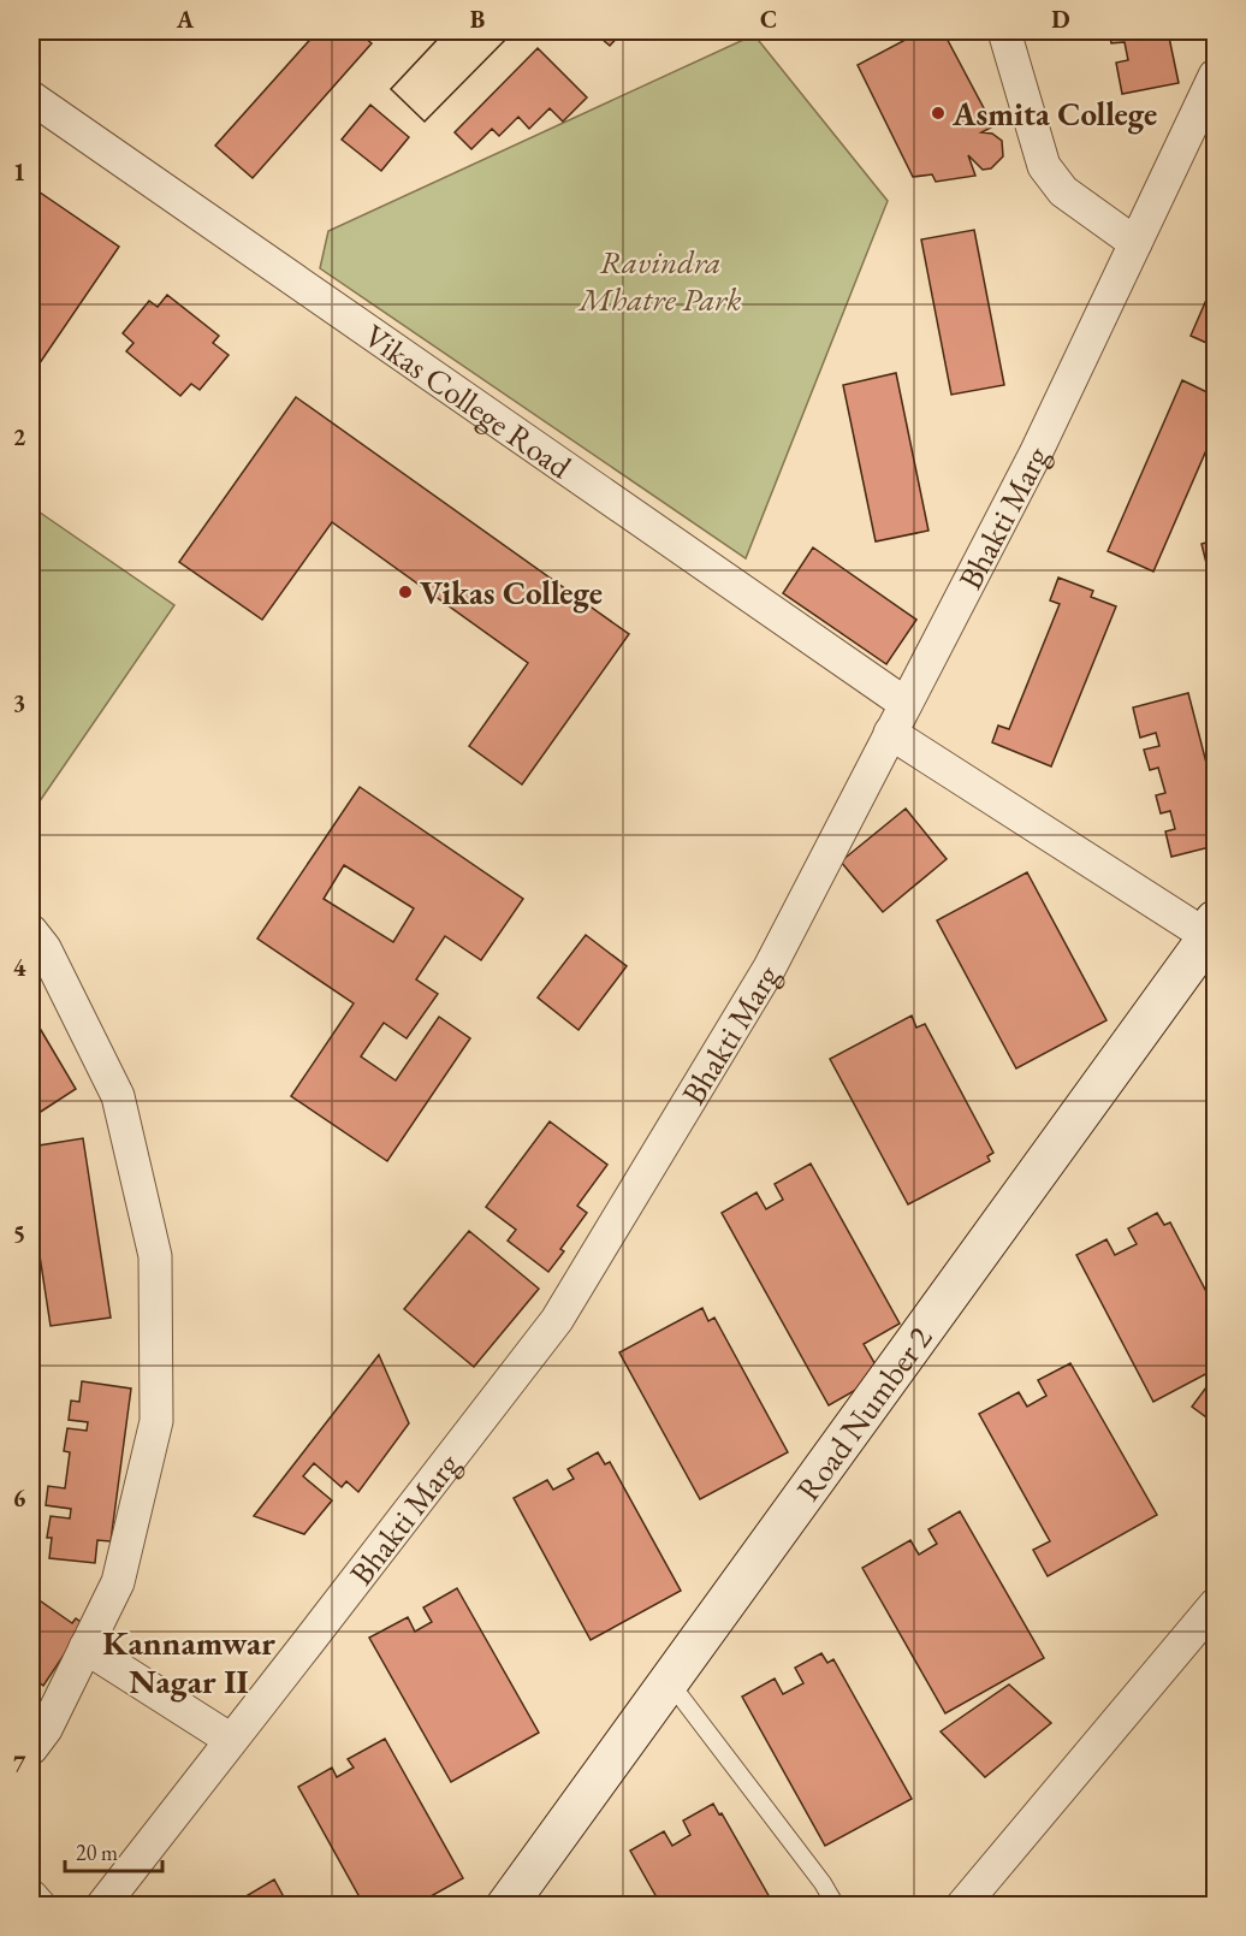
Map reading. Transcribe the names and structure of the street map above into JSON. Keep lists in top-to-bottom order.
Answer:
{
  "streets": {
    "street": ["Vikas College Road", "Bhakti Marg", "Road Number 2"]
  },
  "crossings": [
    ["Vikas College Road", "Bhakti Marg"]
  ],
  "districts": ["Kannamwar Nagar II"],
  "parks": ["Ravindra Mhatre Park"],
  "places": ["Asmita College", "Vikas College"],
  "scale_bar": "20 m",
  "grid": {
    "columns": [
      "A",
      "B",
      "C",
      "D"
    ],
    "rows": [
      "1",
      "2",
      "3",
      "4",
      "5",
      "6",
      "7"
    ]
  }
}
